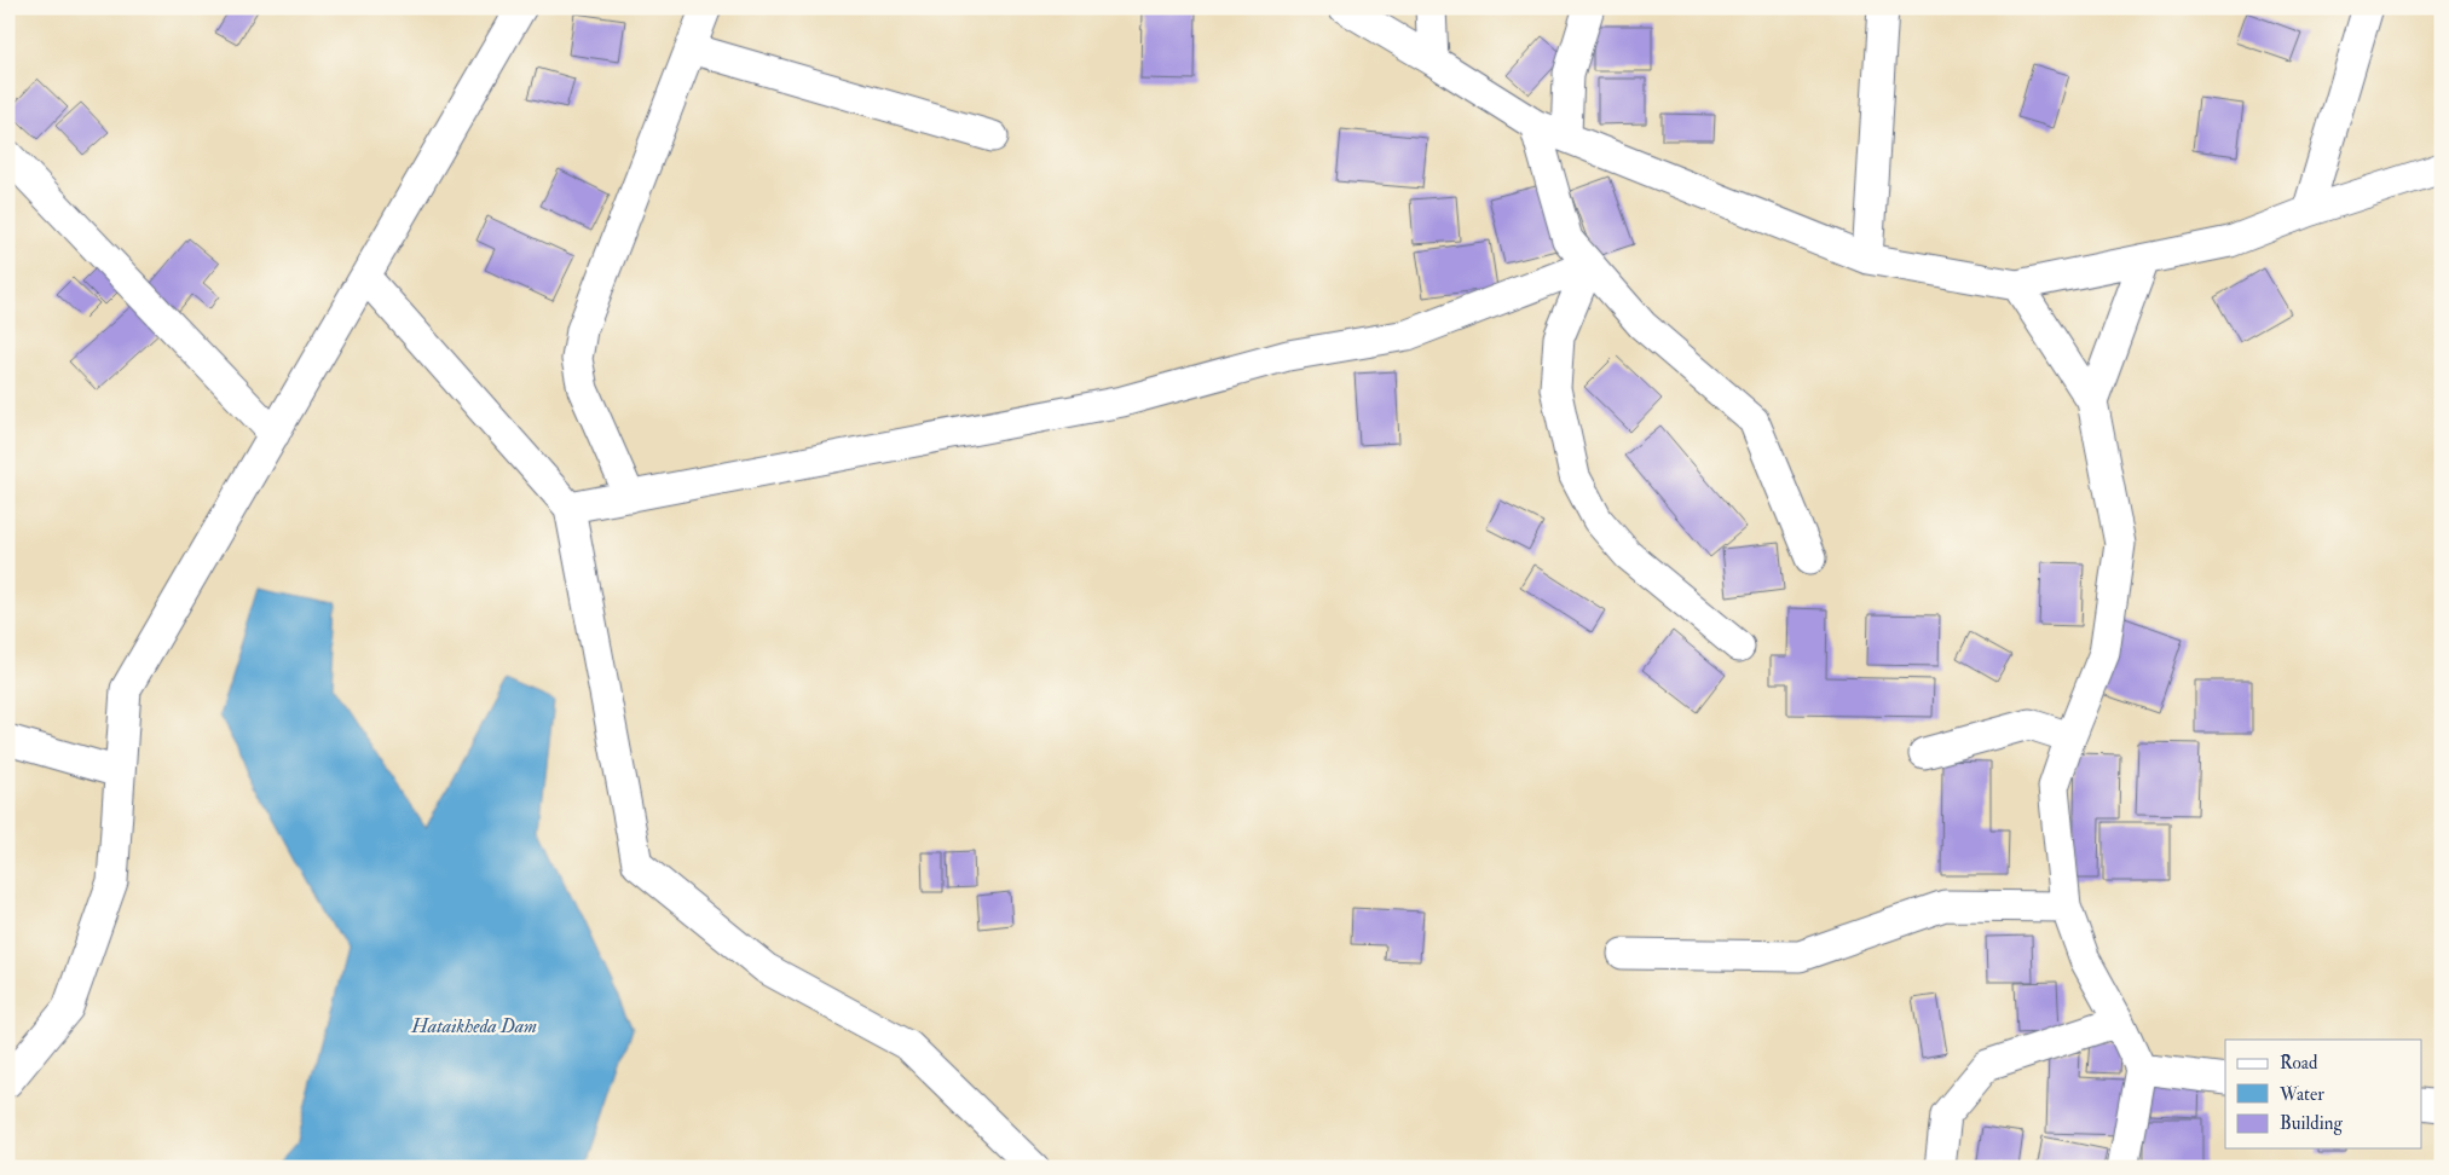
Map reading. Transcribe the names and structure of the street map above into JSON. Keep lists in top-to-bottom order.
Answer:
{
  "water": ["Hataikheda Dam"],
  "legend": ["Road", "Water", "Building"]
}
